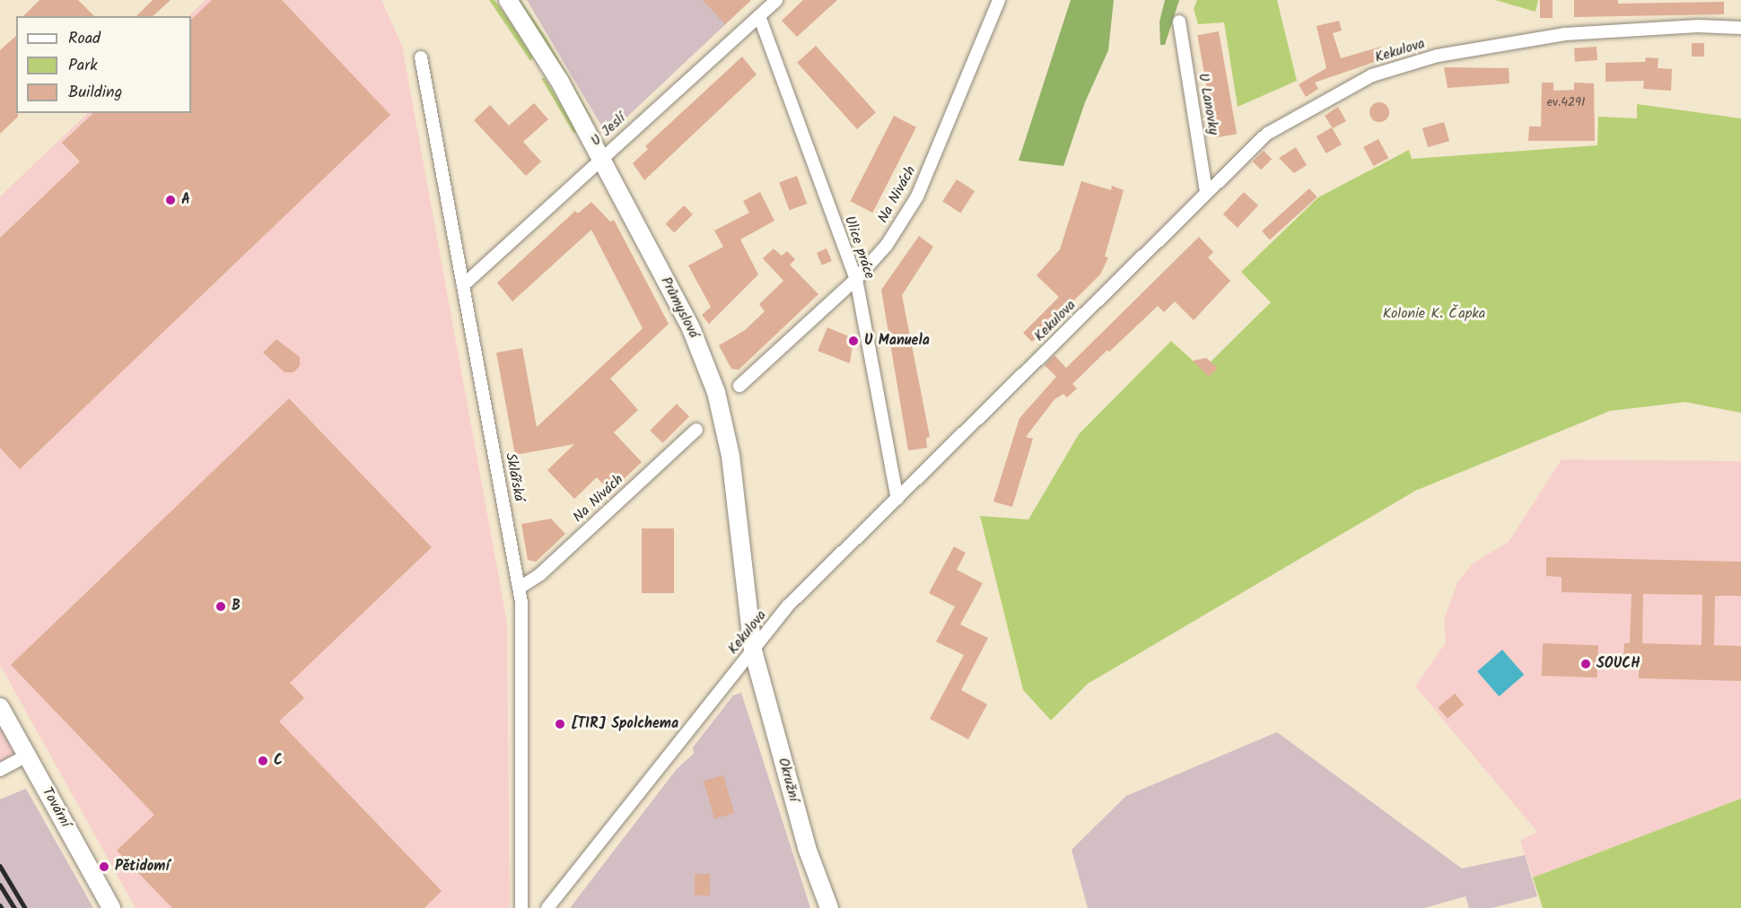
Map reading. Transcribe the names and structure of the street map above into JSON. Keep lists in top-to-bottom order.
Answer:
{
  "streets": {
    "street": [
      "Kekulova",
      "U Lanovky",
      "U Jeslí",
      "Na Nivách",
      "Ulice práce",
      "Průmyslová",
      "Sklářská",
      "Okružní",
      "Tovární"
    ]
  },
  "crossings": [
    ["Kekulova", "U Lanovky"],
    ["Kekulova", "Ulice práce"],
    ["Kekulova", "Průmyslová"],
    ["Kekulova", "Okružní"],
    ["U Jeslí", "Ulice práce"],
    ["U Jeslí", "Průmyslová"],
    ["U Jeslí", "Sklářská"],
    ["Na Nivách", "Ulice práce"],
    ["Na Nivách", "Sklářská"],
    ["Průmyslová", "Okružní"]
  ],
  "parks": ["Kolonie K. Čapka"],
  "places": [
    "A",
    "U Manuela",
    "B",
    "SOUCH",
    "[TIR] Spolchema",
    "C",
    "Pětidomí"
  ],
  "house_numbers": ["ev.4291"],
  "legend": ["Road", "Park", "Building"]
}
